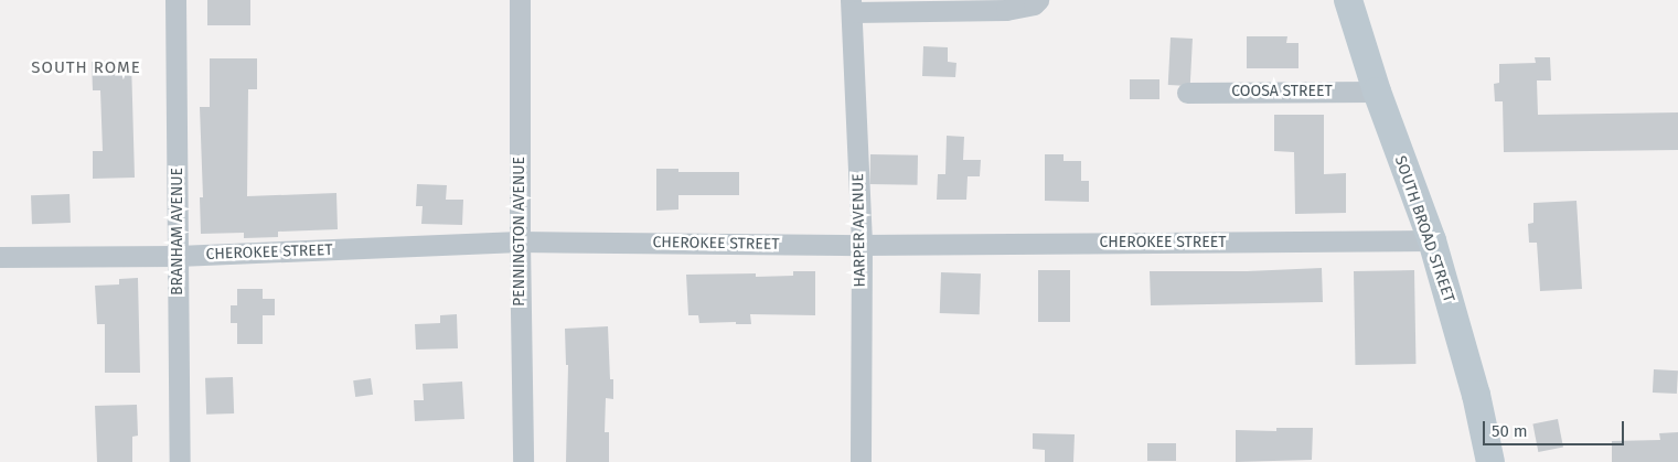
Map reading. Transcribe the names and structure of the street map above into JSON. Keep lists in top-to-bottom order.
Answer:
{
  "streets": {
    "main road": ["SOUTH BROAD STREET"],
    "street": [
      "COOSA STREET",
      "HARPER AVENUE",
      "BRANHAM AVENUE",
      "PENNINGTON AVENUE",
      "CHEROKEE STREET"
    ]
  },
  "crossings": [
    ["COOSA STREET", "SOUTH BROAD STREET"],
    ["SOUTH BROAD STREET", "CHEROKEE STREET"],
    ["HARPER AVENUE", "CHEROKEE STREET"],
    ["BRANHAM AVENUE", "CHEROKEE STREET"],
    ["PENNINGTON AVENUE", "CHEROKEE STREET"]
  ],
  "districts": ["SOUTH ROME"],
  "scale_bar": "50 m"
}
